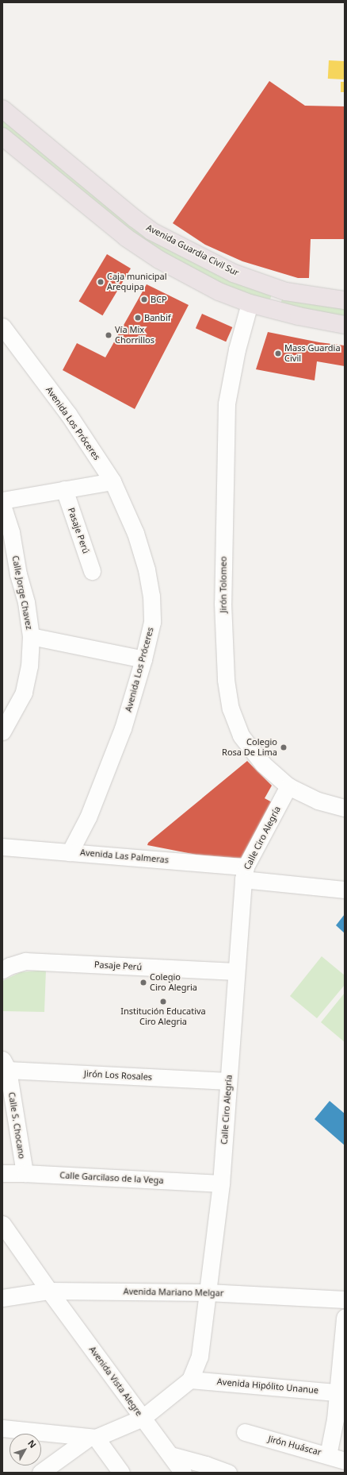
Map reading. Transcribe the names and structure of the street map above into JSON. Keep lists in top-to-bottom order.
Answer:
{
  "streets": {
    "main road": ["Avenida Guardia Civil Sur"],
    "street": [
      "Avenida Los Próceres",
      "Pasaje Perú",
      "Jirón Tolomeo",
      "Calle Jorge Chavez",
      "Calle Ciro Alegría",
      "Avenida Las Palmeras",
      "Jirón Los Rosales",
      "Calle S. Chocano",
      "Calle Garcilaso de la Vega",
      "Avenida Mariano Melgar",
      "Avenida Vista Alegre",
      "Avenida Hipólito Unanue",
      "Jirón Huáscar"
    ]
  },
  "crossings": [
    ["Avenida Los Próceres", "Avenida Las Palmeras"],
    ["Pasaje Perú", "Calle Ciro Alegría"],
    ["Jirón Tolomeo", "Calle Ciro Alegría"],
    ["Calle Ciro Alegría", "Avenida Las Palmeras"],
    ["Calle Ciro Alegría", "Jirón Los Rosales"],
    ["Calle Ciro Alegría", "Calle Garcilaso de la Vega"],
    ["Calle Ciro Alegría", "Avenida Mariano Melgar"],
    ["Calle Ciro Alegría", "Avenida Vista Alegre"],
    ["Calle Ciro Alegría", "Avenida Hipólito Unanue"],
    ["Jirón Los Rosales", "Calle S. Chocano"],
    ["Calle S. Chocano", "Calle Garcilaso de la Vega"],
    ["Avenida Mariano Melgar", "Avenida Vista Alegre"]
  ],
  "places": [
    "Caja municipal Arequipa",
    "BCP",
    "Banbif",
    "Vía Mix Chorrillos",
    "Mass Guardia Civil",
    "Colegio Rosa De Lima",
    "Colegio Ciro Alegria",
    "Institución Educativa Ciro Alegria"
  ],
  "north": "top right"
}
